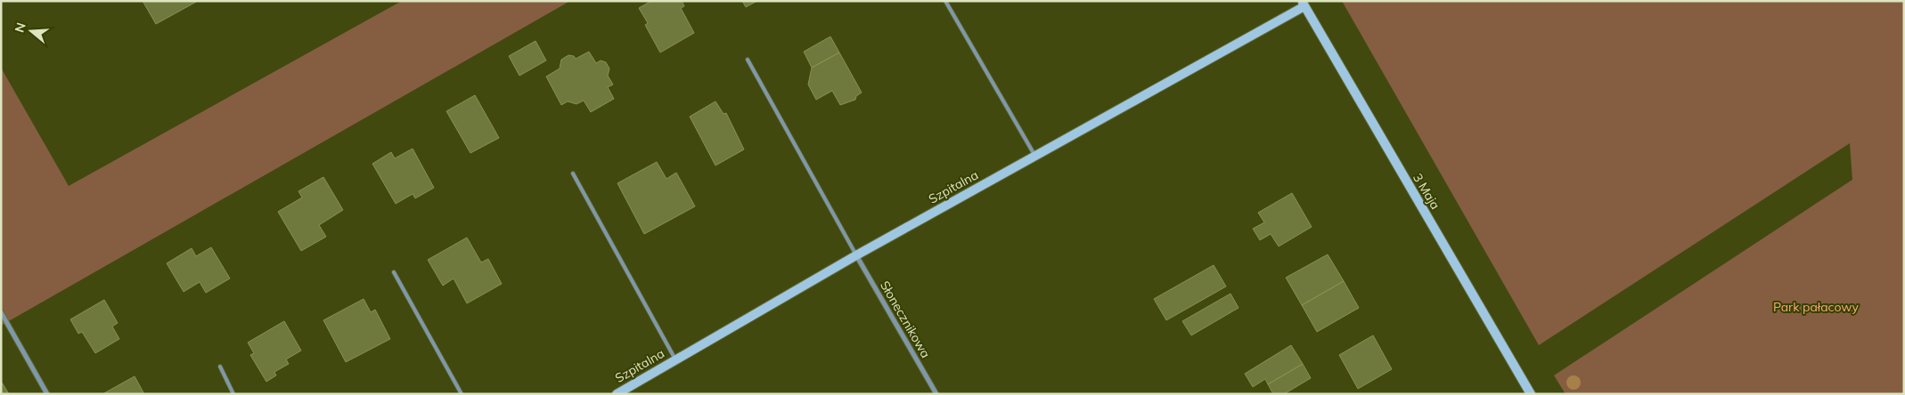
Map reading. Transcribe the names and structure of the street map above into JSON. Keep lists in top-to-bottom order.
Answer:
{
  "streets": {
    "street": ["Szpitalna", "3 Maja", "Słonecznikowa"]
  },
  "crossings": [
    ["Szpitalna", "3 Maja"],
    ["Szpitalna", "Słonecznikowa"]
  ],
  "parks": ["Park pałacowy"],
  "north": "left"
}
